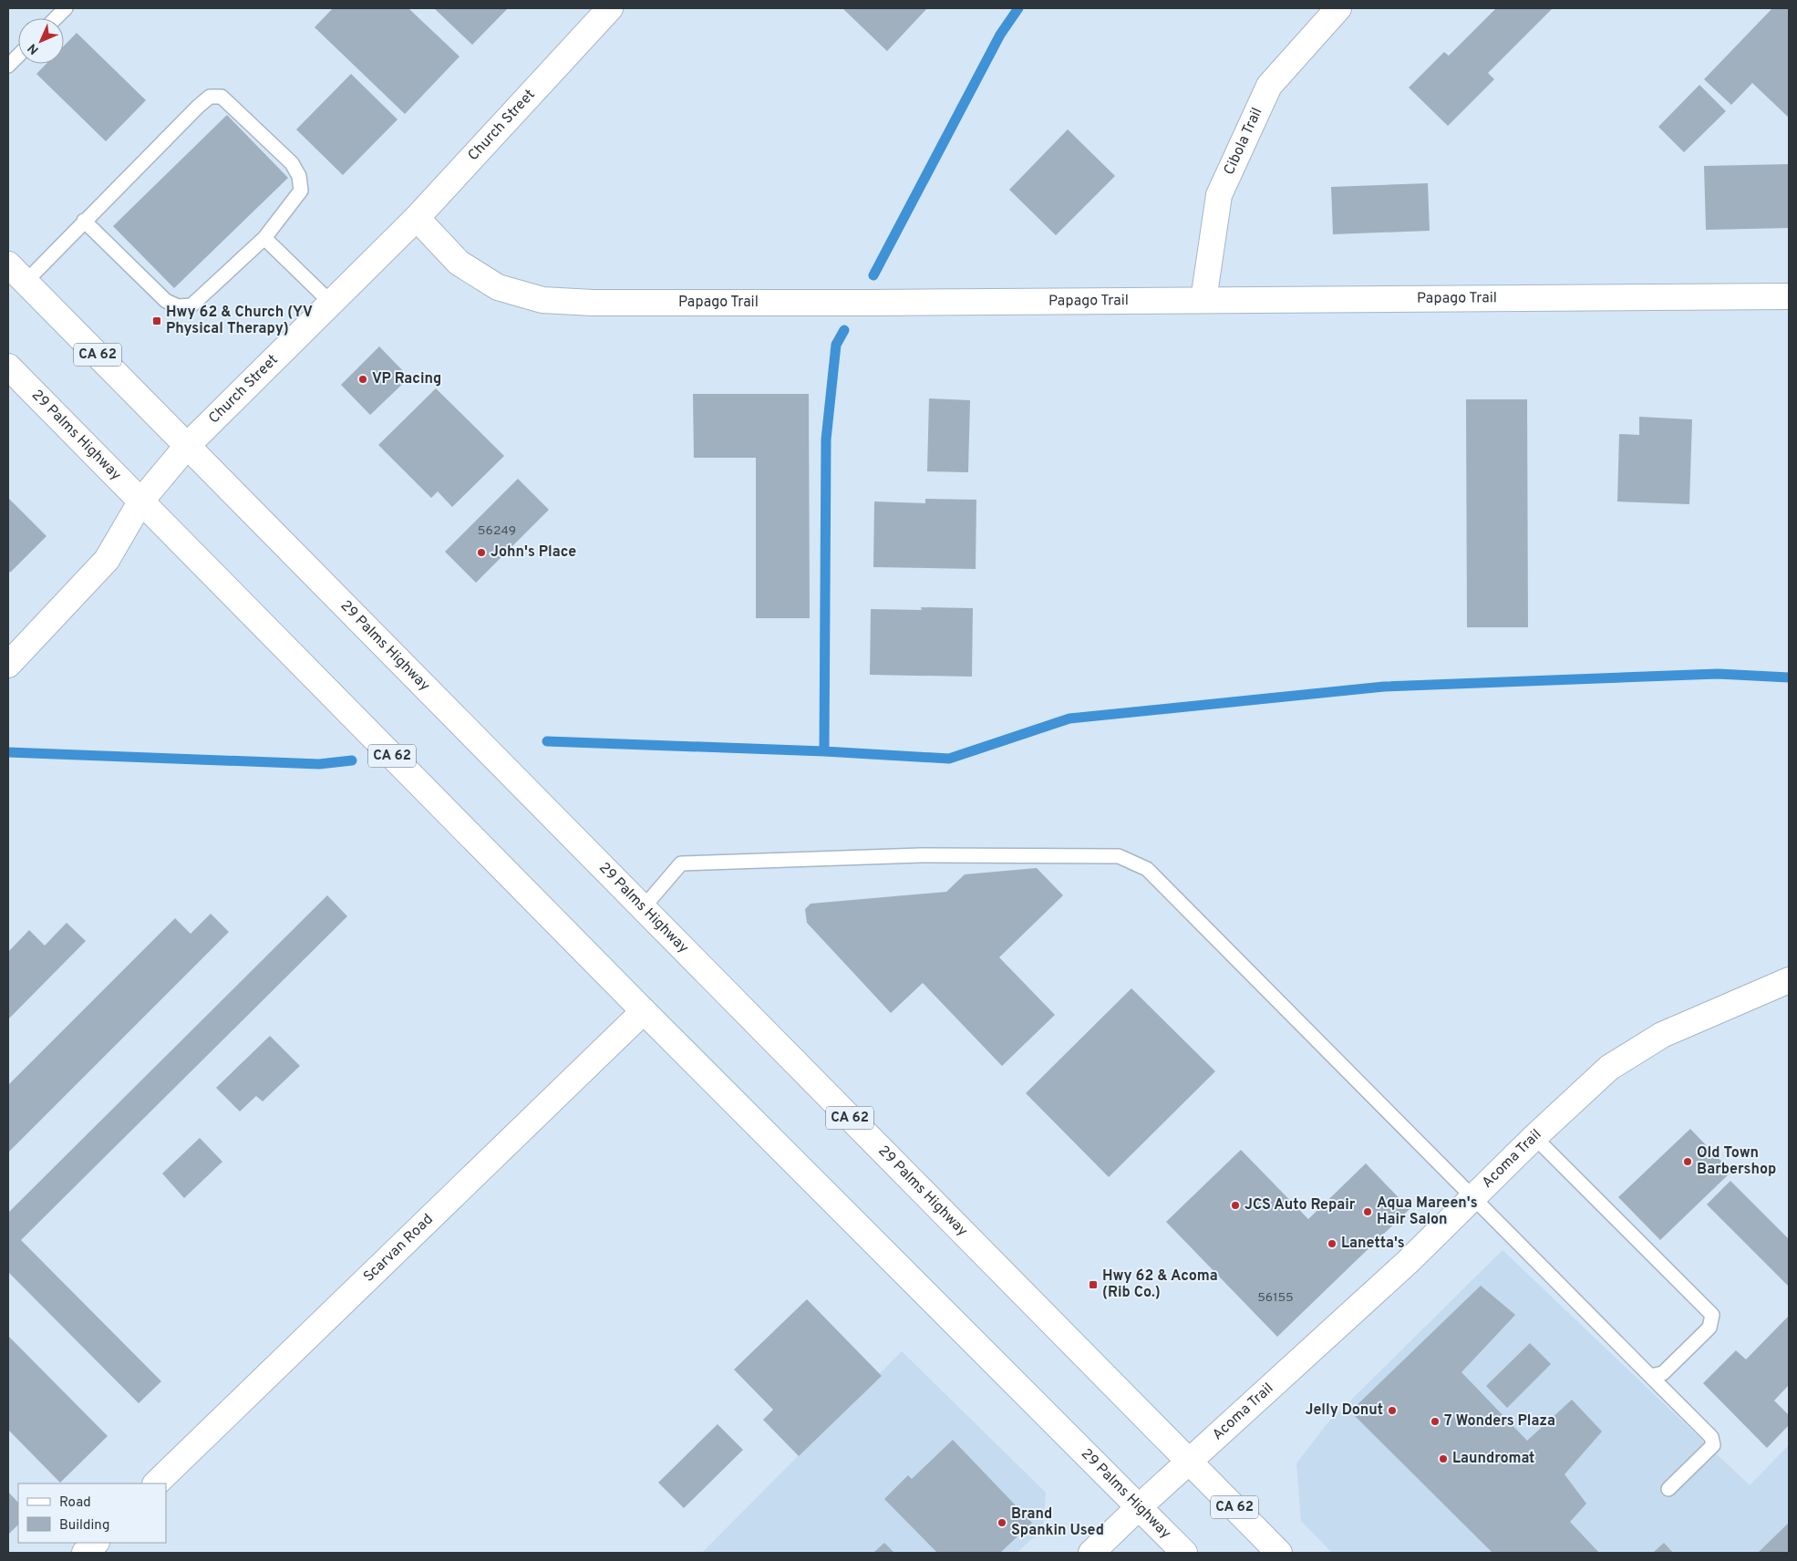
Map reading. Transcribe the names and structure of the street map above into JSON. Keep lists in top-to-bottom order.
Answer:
{
  "streets": {
    "street": [
      "Church Street",
      "Cibola Trail",
      "Papago Trail",
      "CA 62",
      "29 Palms Highway",
      "Acoma Trail",
      "Scarvan Road"
    ]
  },
  "crossings": [
    ["Church Street", "Papago Trail"],
    ["Church Street", "29 Palms Highway"],
    ["Cibola Trail", "Papago Trail"],
    ["29 Palms Highway", "Acoma Trail"],
    ["29 Palms Highway", "Scarvan Road"]
  ],
  "places": {
    "transit": ["Hwy 62 & Church (YV Physical Therapy)", "Hwy 62 & Acoma (Rib Co.)"],
    "other": [
      "VP Racing",
      "John's Place",
      "Old Town Barbershop",
      "JCS Auto Repair",
      "Aqua Mareen's Hair Salon",
      "Lanetta's",
      "Jelly Donut",
      "7 Wonders Plaza",
      "Laundromat",
      "Brand Spankin Used"
    ]
  },
  "house_numbers": ["56249", "56155"],
  "legend": ["Road", "Building"],
  "north": "bottom left"
}
